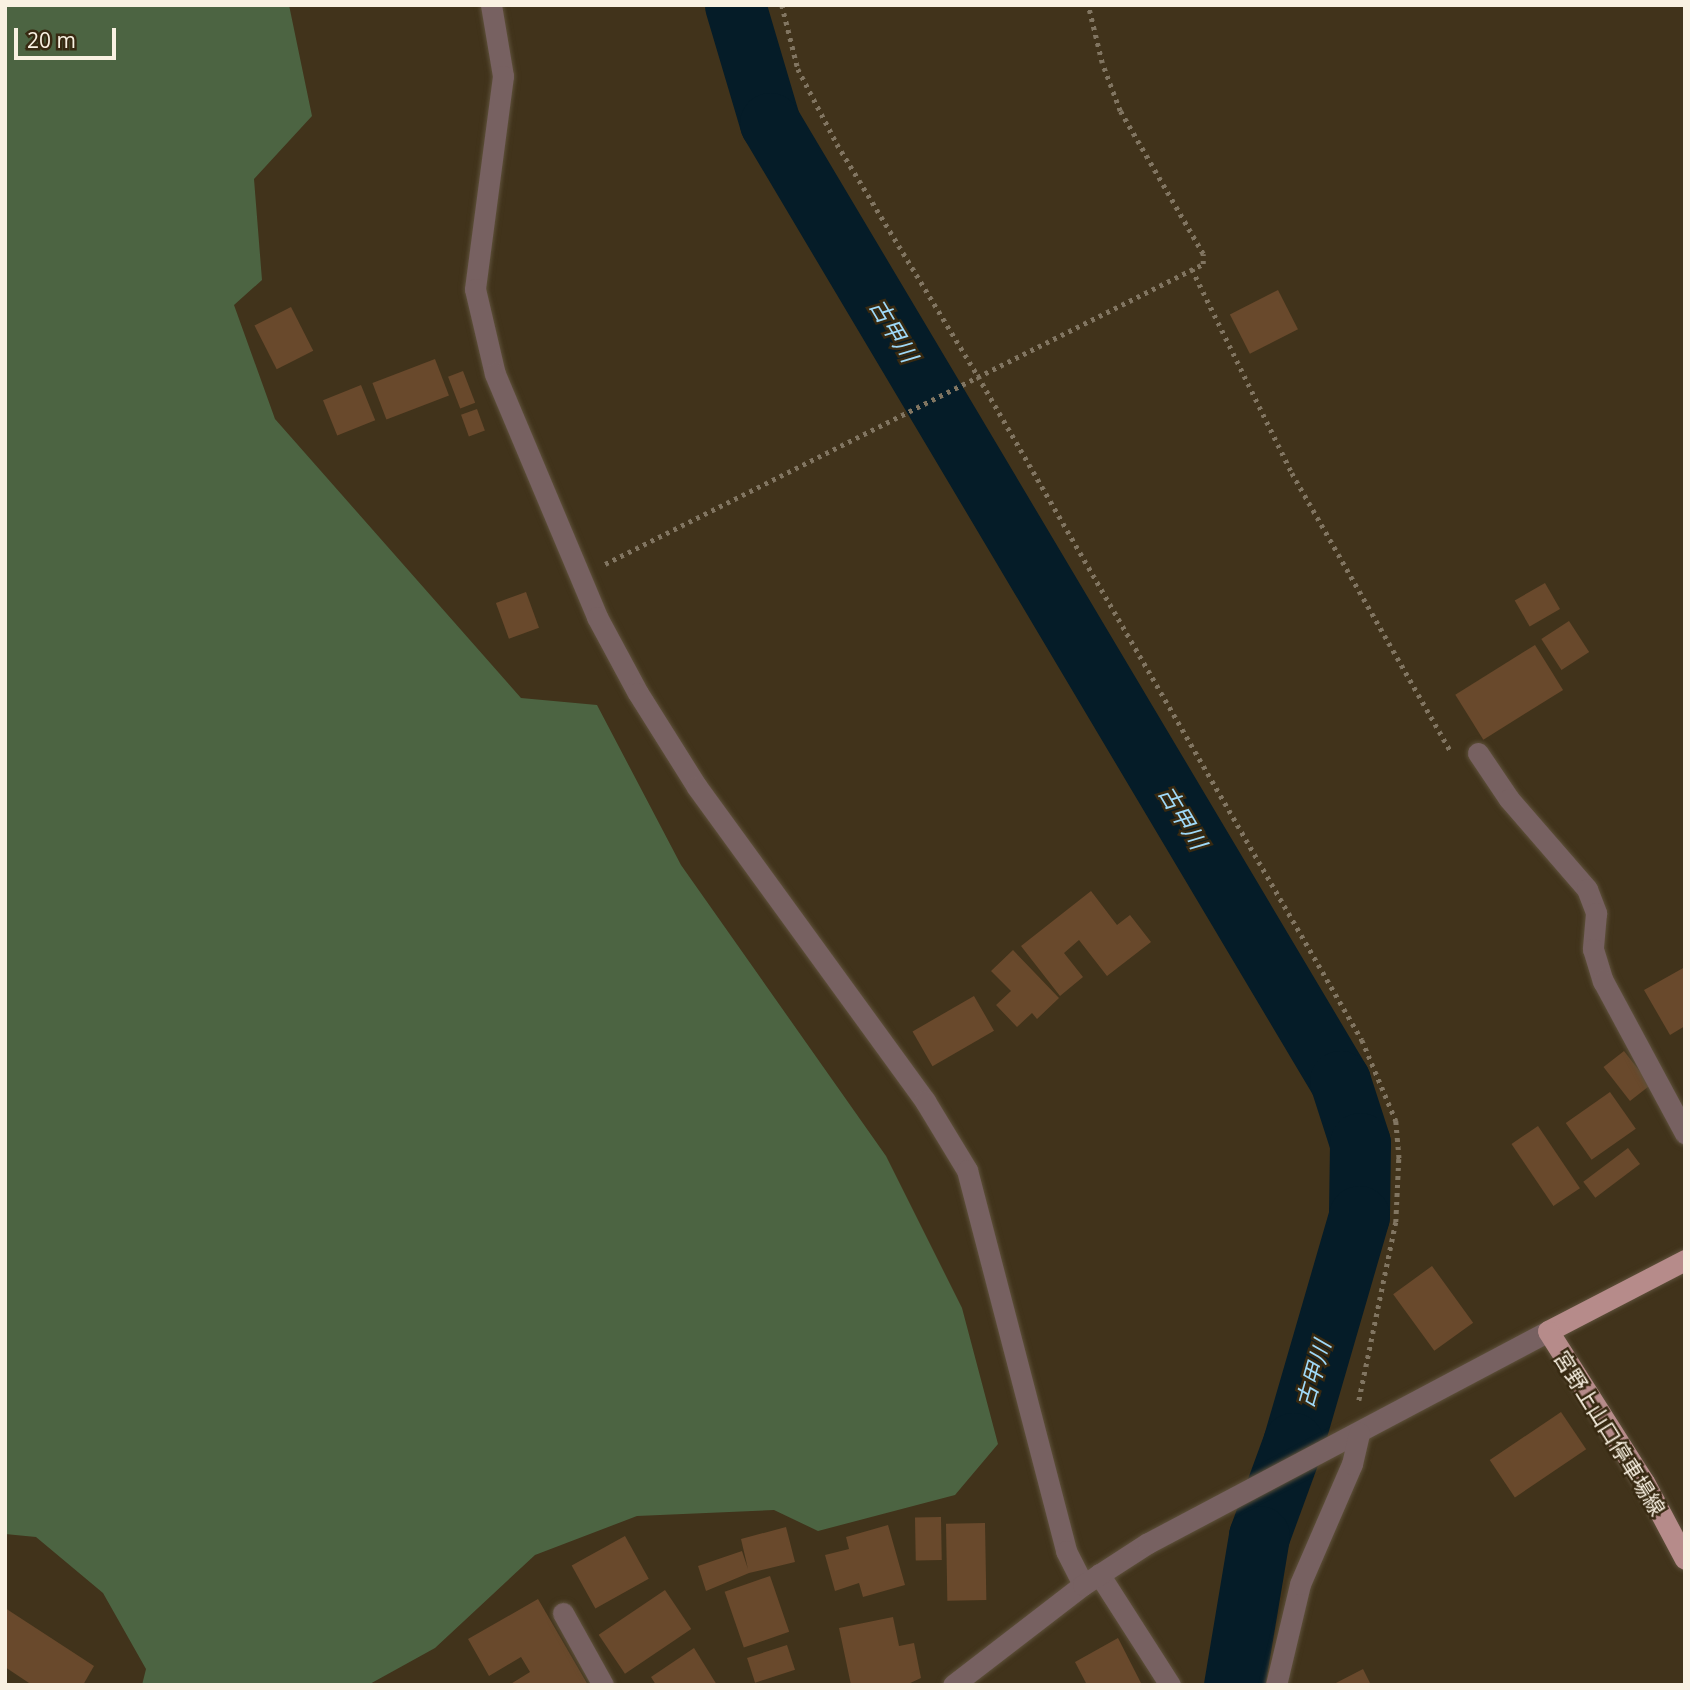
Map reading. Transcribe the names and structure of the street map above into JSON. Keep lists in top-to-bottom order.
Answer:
{
  "streets": {
    "main road": ["宮野上山口停車場線"]
  },
  "water": ["古甲川"],
  "scale_bar": "20 m"
}
